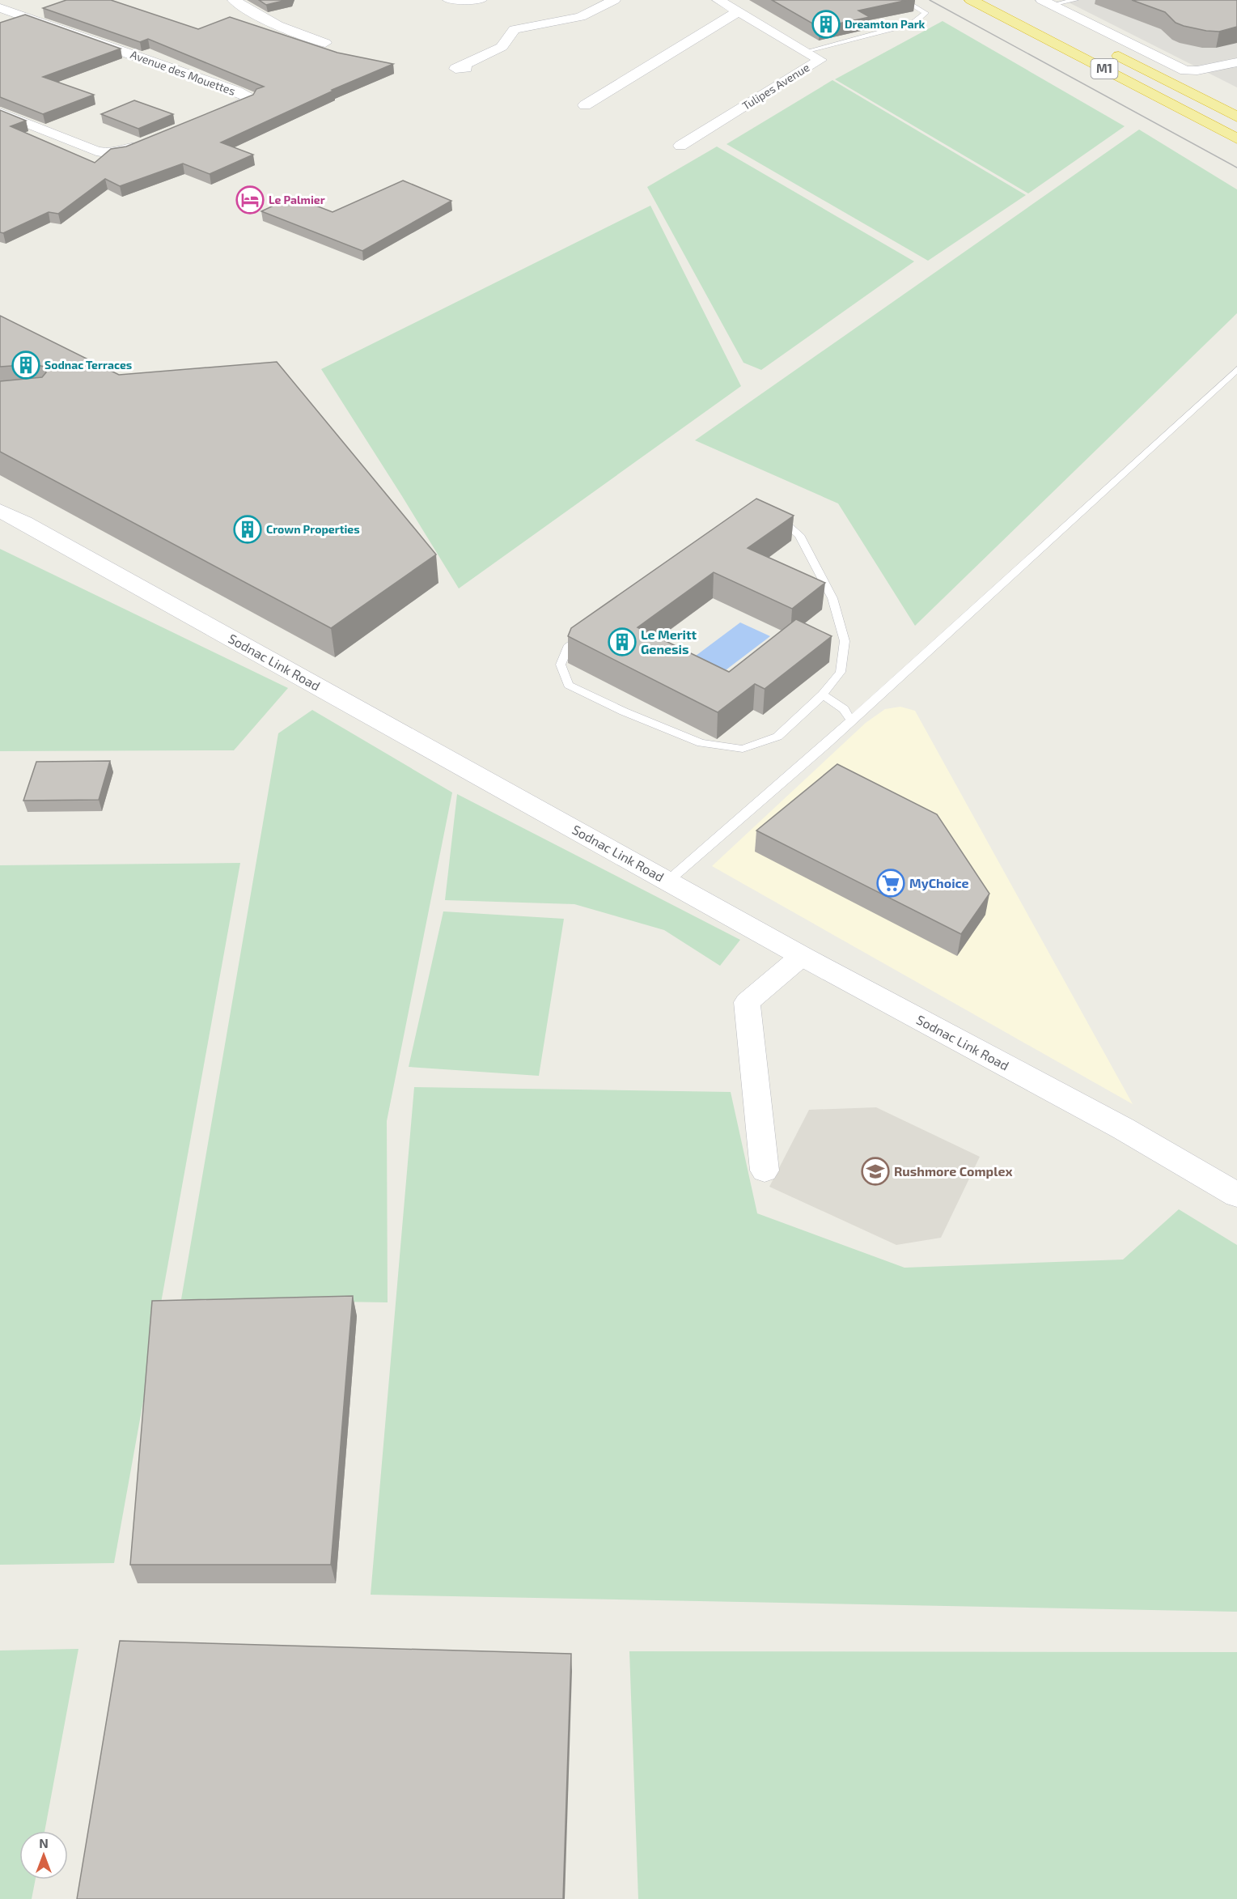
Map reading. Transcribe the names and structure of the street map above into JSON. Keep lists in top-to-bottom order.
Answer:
{
  "streets": {
    "highway": ["M1"],
    "main road": ["Sodnac Link Road"],
    "street": ["Avenue des Mouettes", "Tulipes Avenue"]
  },
  "places": {
    "building": [
      "Dreamton Park",
      "Sodnac Terraces",
      "Crown Properties",
      "Le Meritt Genesis"
    ],
    "hotel": ["Le Palmier"],
    "supermarket": ["MyChoice"],
    "school or university": ["Rushmore Complex"]
  },
  "north": "top"
}
